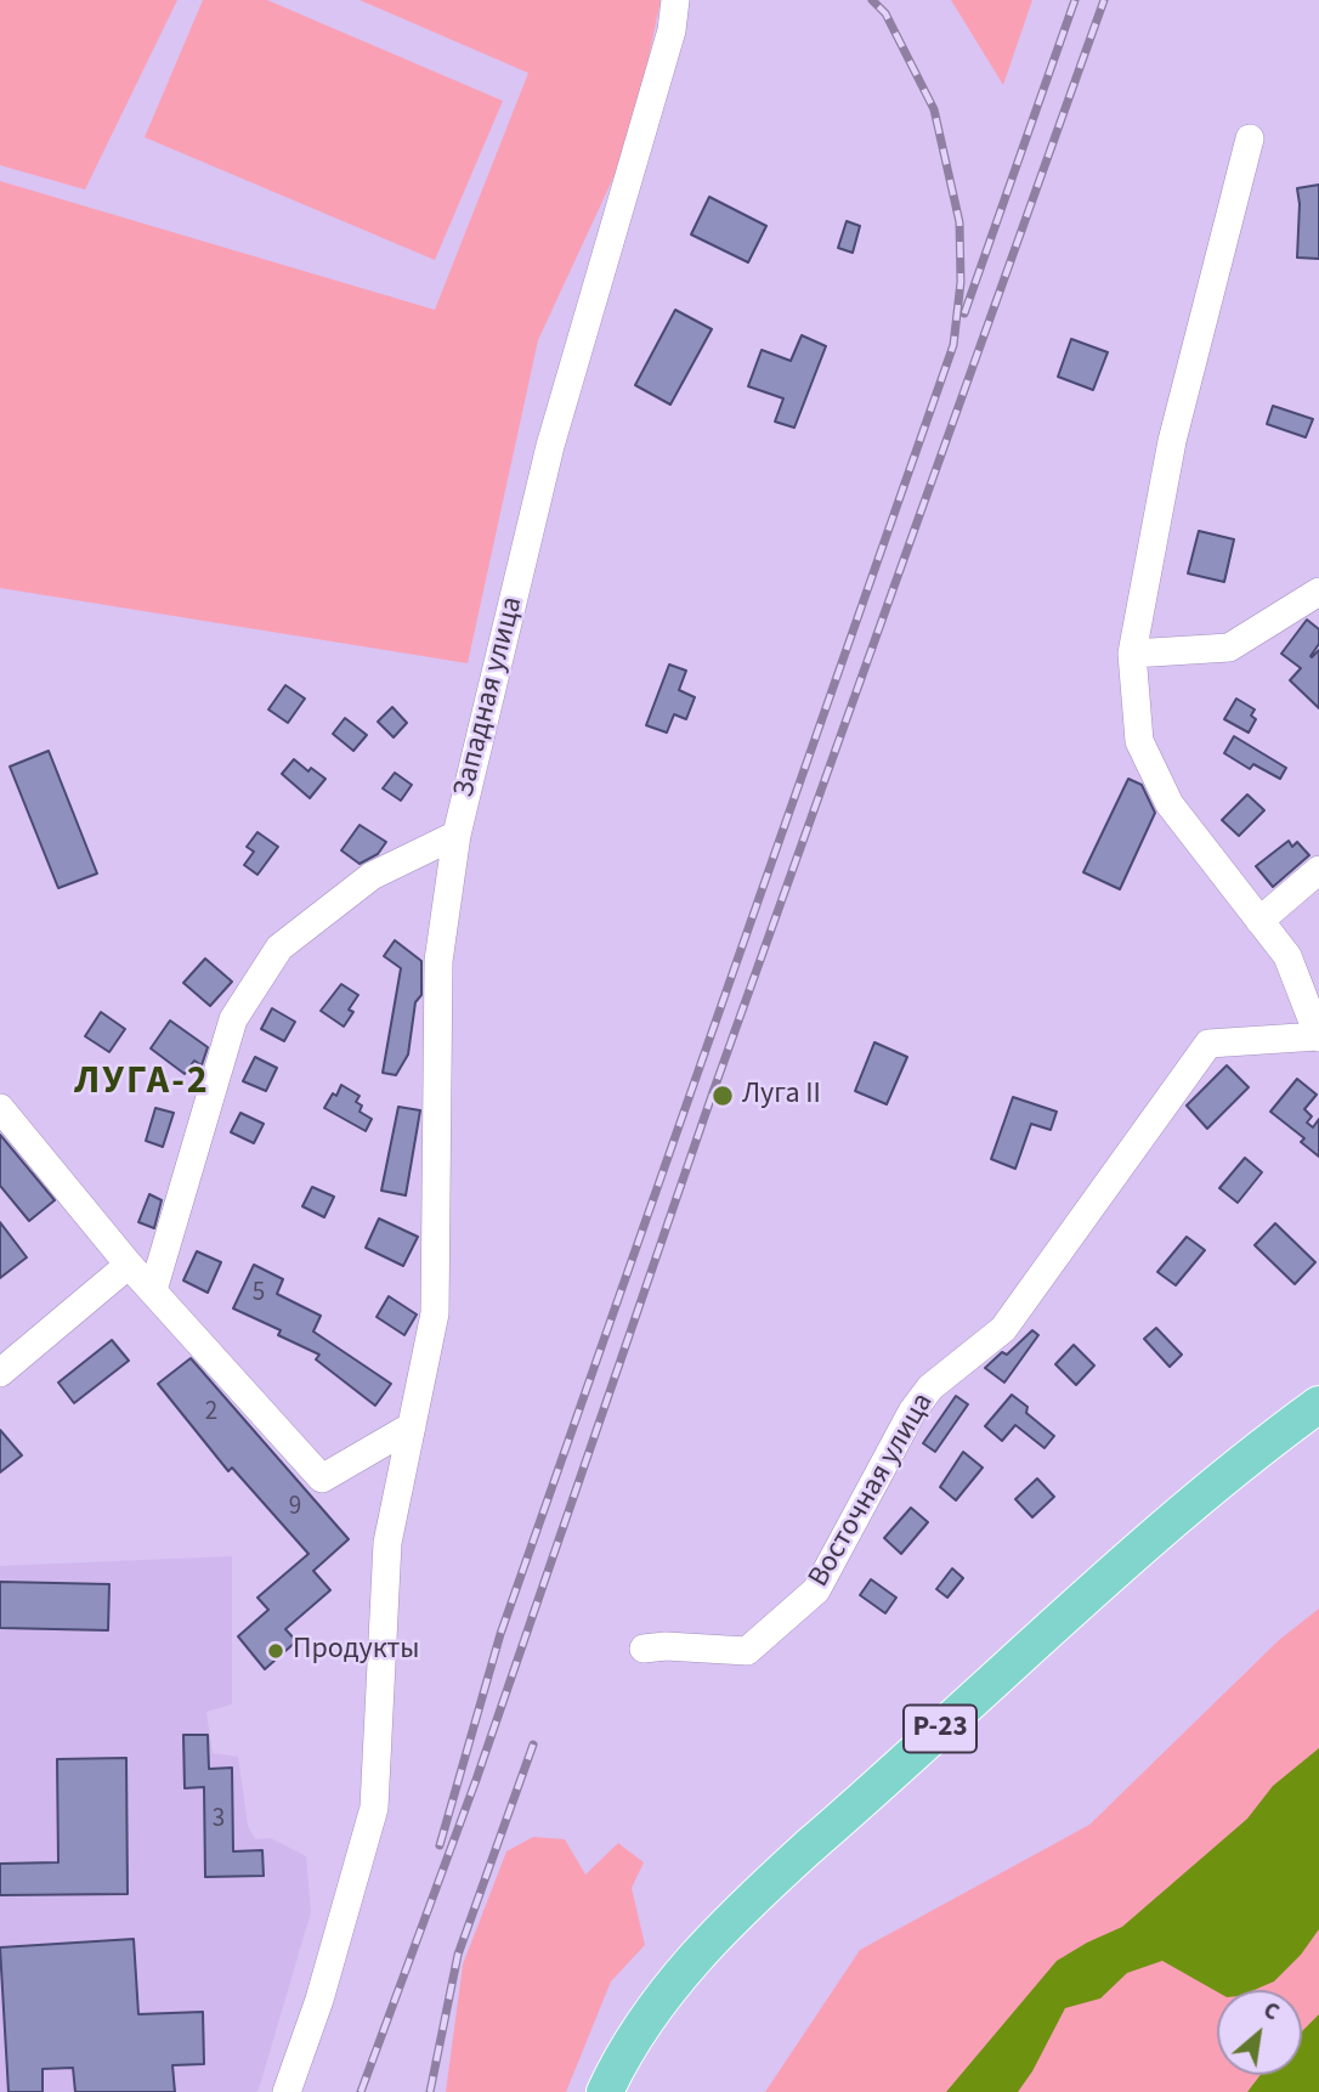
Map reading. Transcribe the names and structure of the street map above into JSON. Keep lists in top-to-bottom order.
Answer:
{
  "streets": {
    "main road": ["Р-23"],
    "street": ["Западная улица", "Восточная улица"]
  },
  "districts": ["ЛУГА-2"],
  "places": ["Луга II", "Продукты"],
  "house_numbers": [
    "5",
    "2",
    "9",
    "3"
  ],
  "north": "top right"
}
